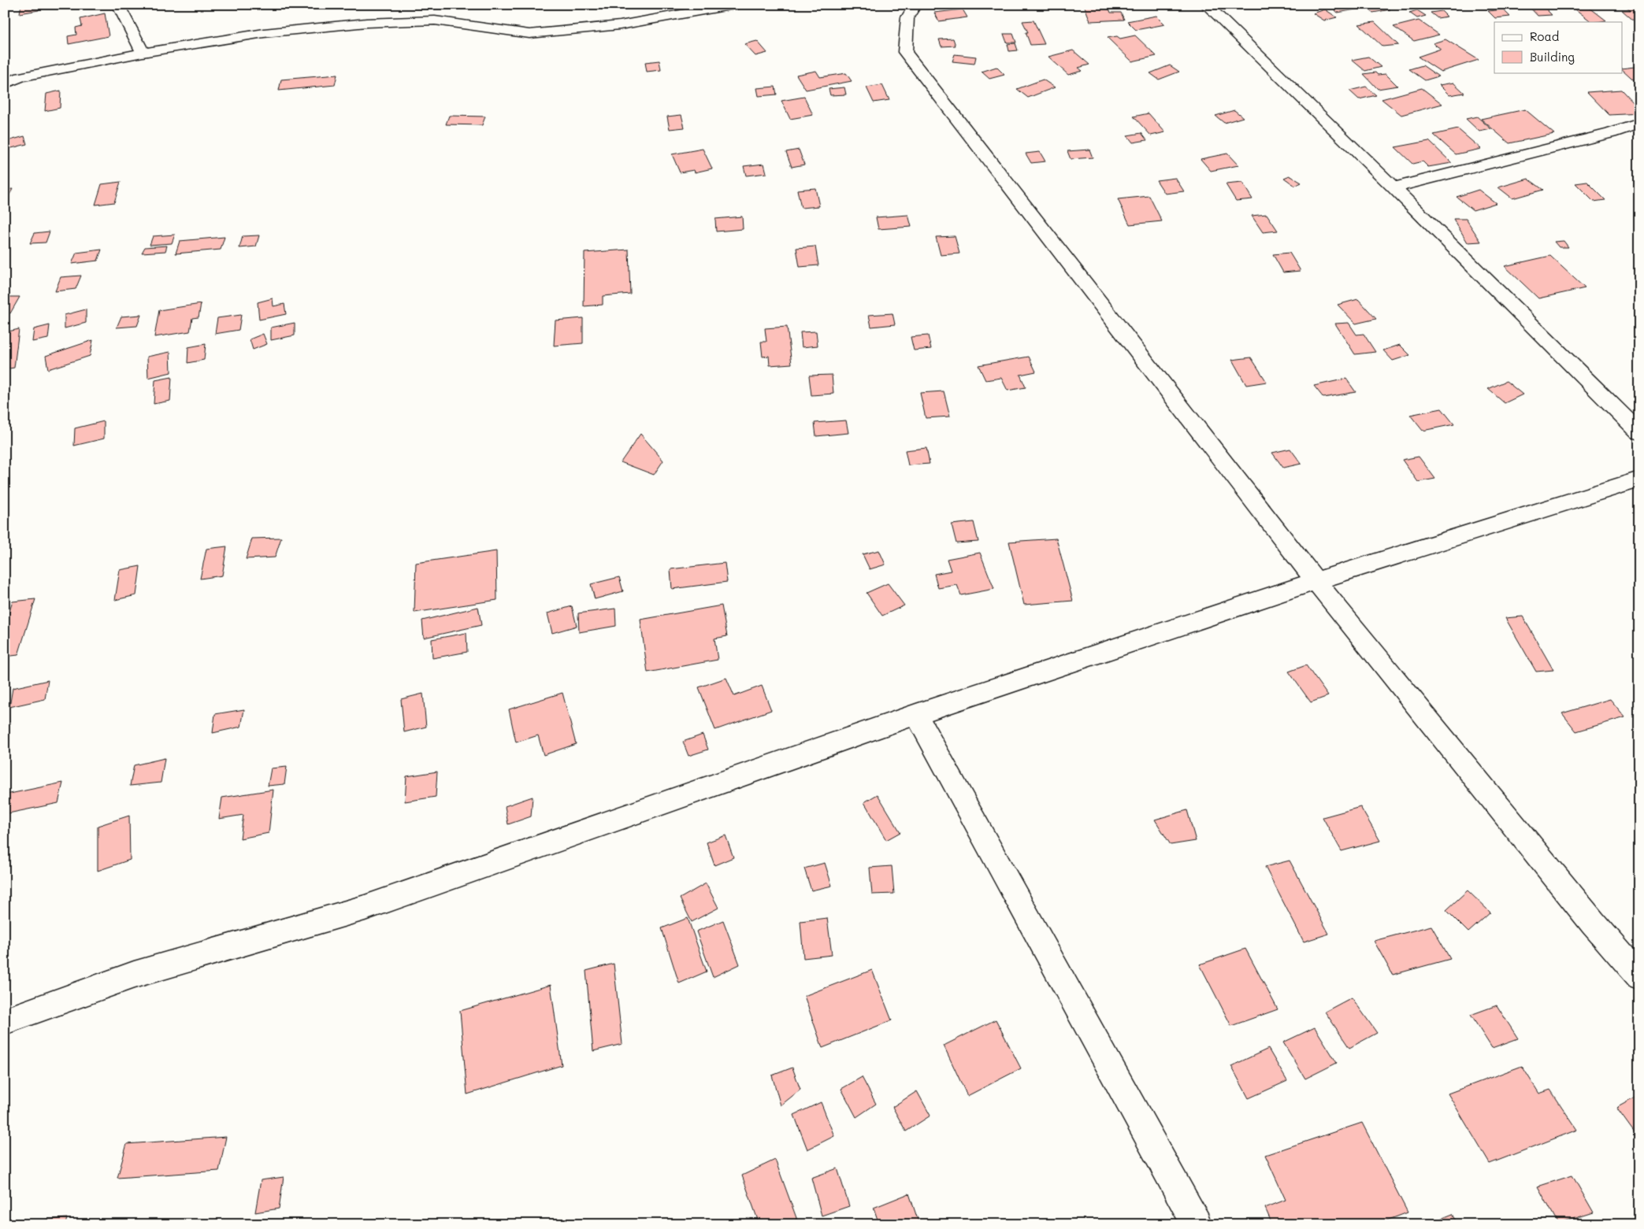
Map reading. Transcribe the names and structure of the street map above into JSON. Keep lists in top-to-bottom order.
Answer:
{
  "legend": ["Road", "Building"]
}
